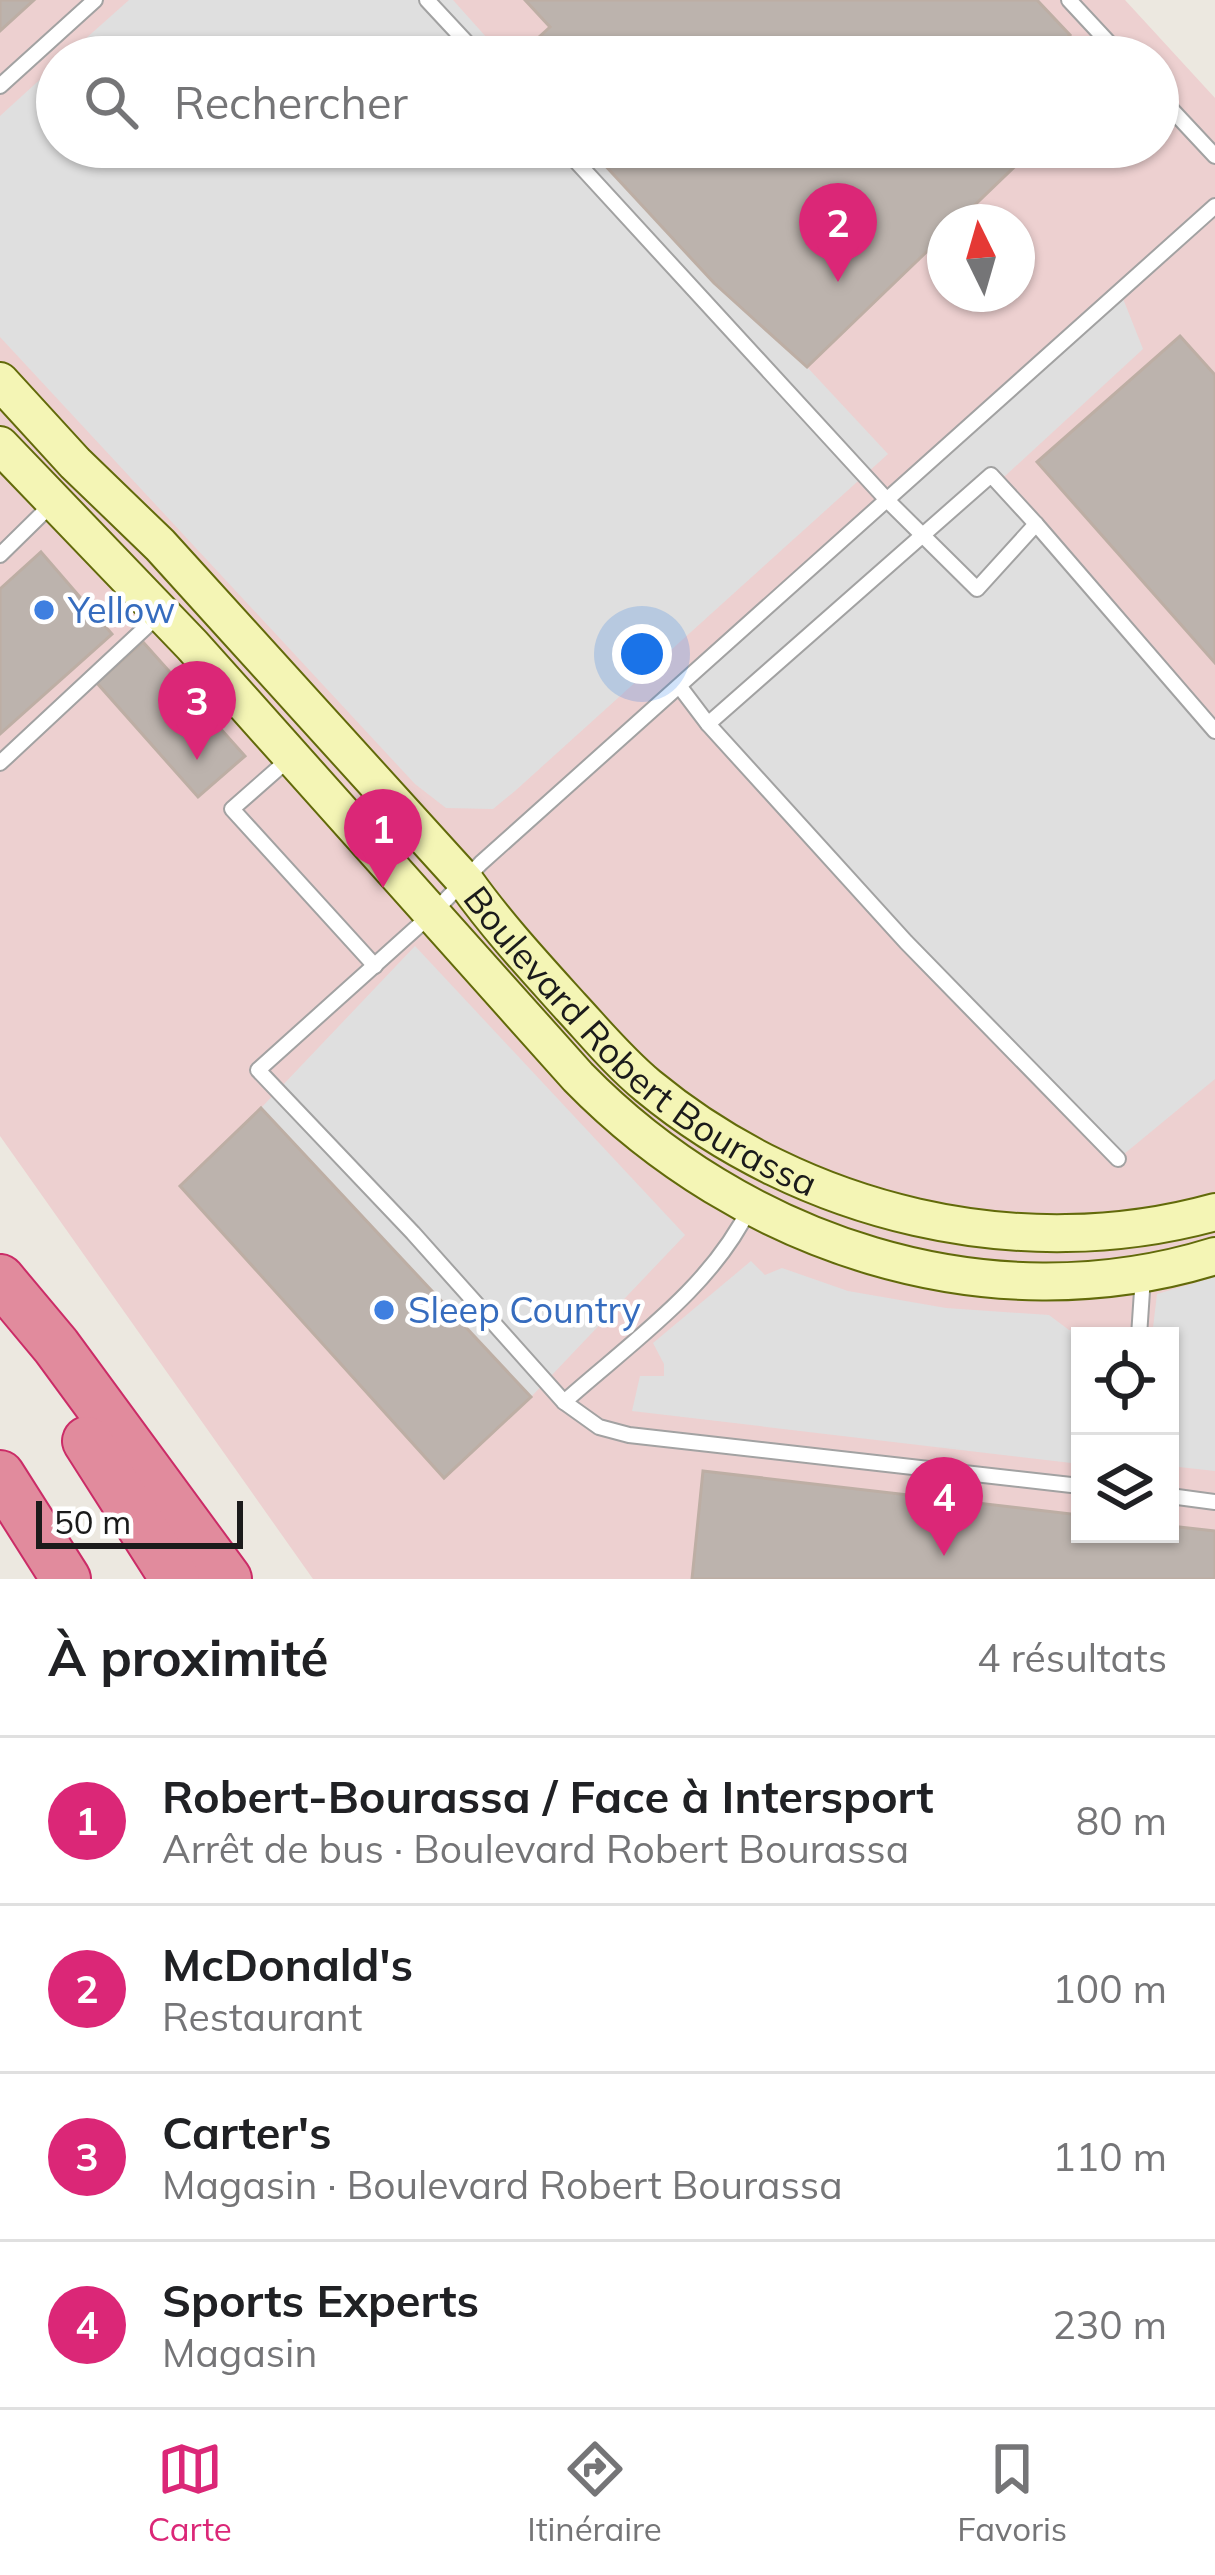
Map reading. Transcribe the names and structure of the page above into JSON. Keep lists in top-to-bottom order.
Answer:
{
  "streets": {
    "street": ["Boulevard Robert Bourassa"]
  },
  "places": ["Yellow", "Sleep Country"],
  "scale_bar": "50 m",
  "north": "top",
  "page": {
    "search": "Rechercher",
    "pins": [
      "2",
      "3",
      "1",
      "4"
    ],
    "scale": "50 m",
    "heading": ["À proximité", "4 résultats"],
    "list": [
      {
        "mark": "1",
        "name": "Robert-Bourassa / Face à Intersport",
        "note": "Arrêt de bus · Boulevard Robert Bourassa",
        "value": "80 m"
      },
      {
        "mark": "2",
        "name": "McDonald's",
        "note": "Restaurant",
        "value": "100 m"
      },
      {
        "mark": "3",
        "name": "Carter's",
        "note": "Magasin · Boulevard Robert Bourassa",
        "value": "110 m"
      },
      {
        "mark": "4",
        "name": "Sports Experts",
        "note": "Magasin",
        "value": "230 m"
      }
    ],
    "nav": ["Carte", "Itinéraire", "Favoris"]
  }
}
